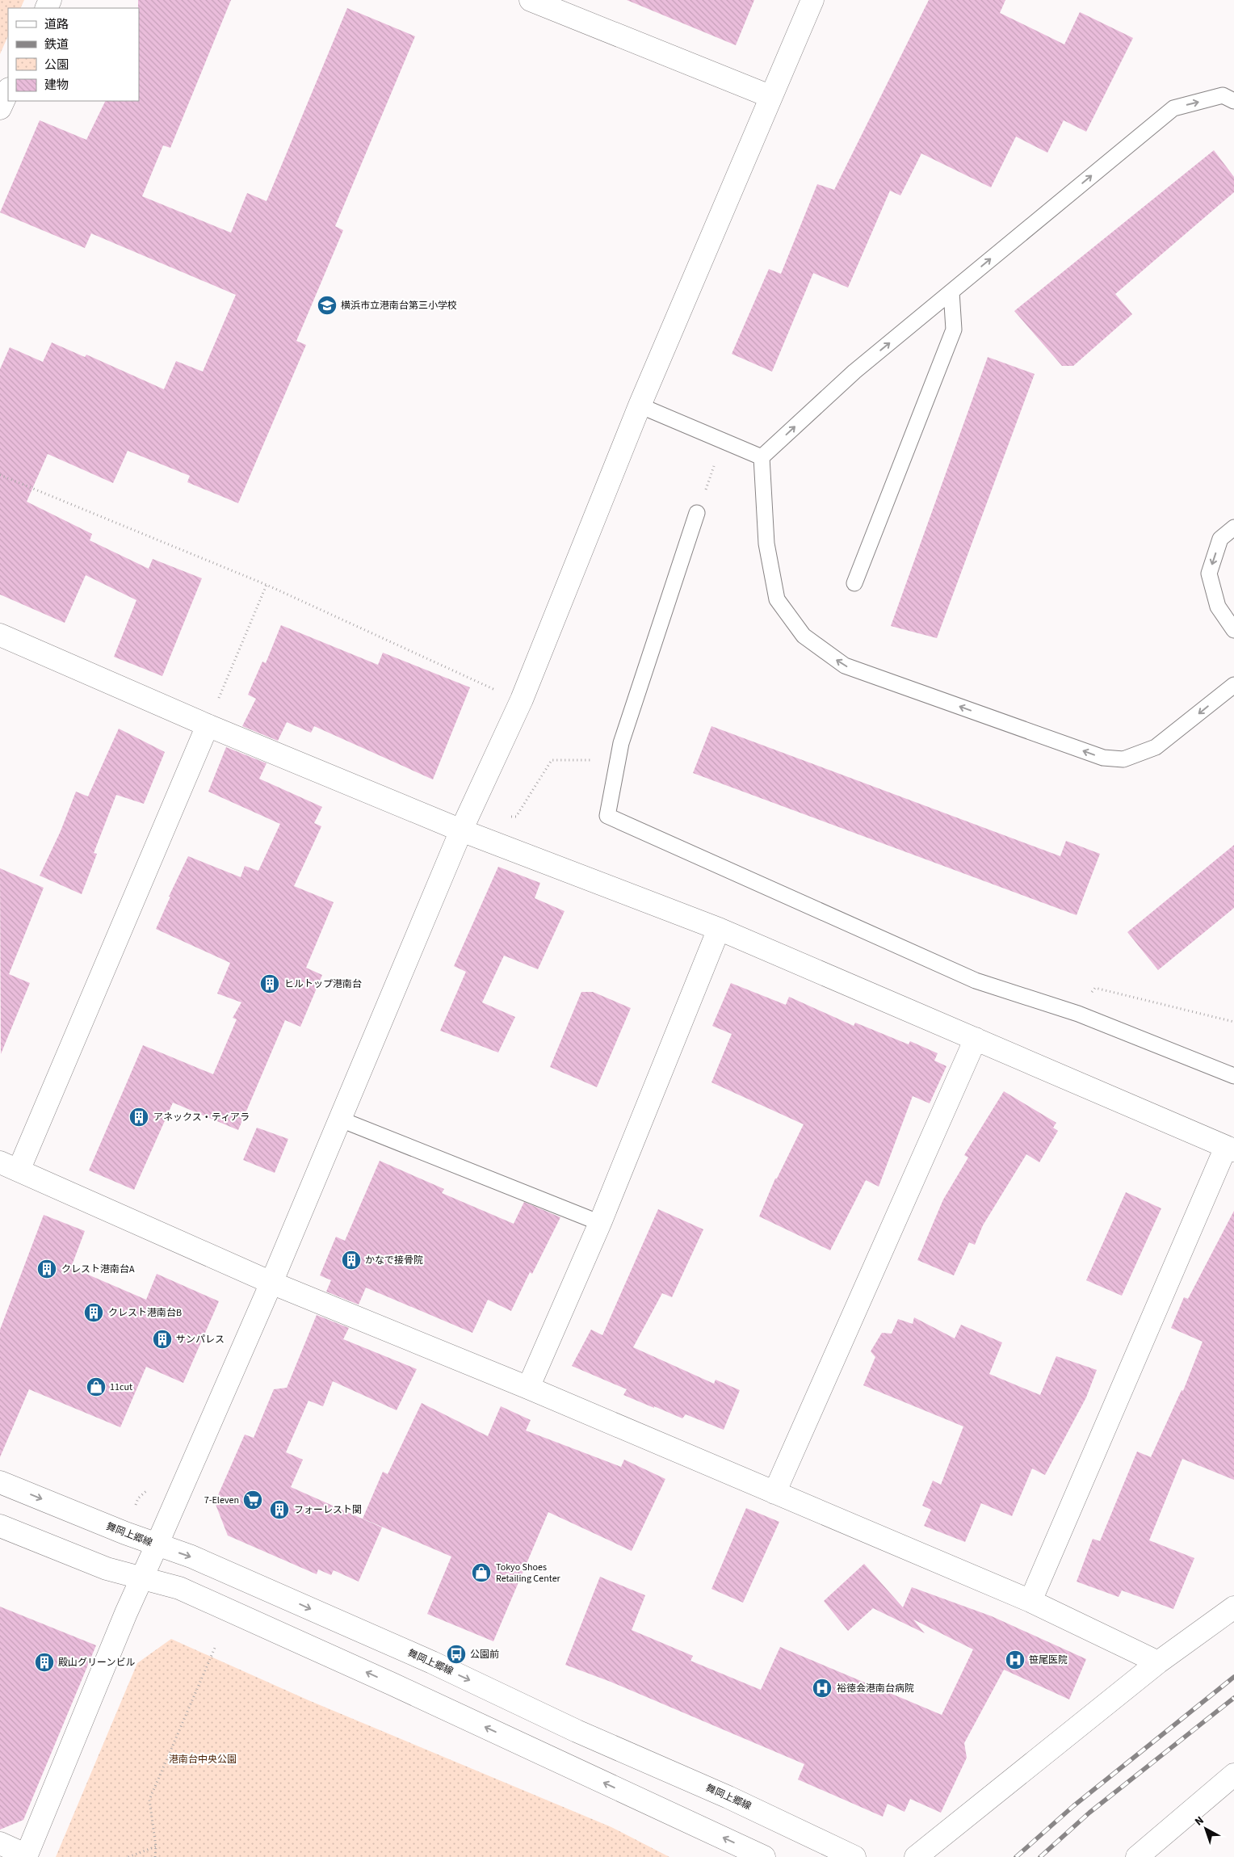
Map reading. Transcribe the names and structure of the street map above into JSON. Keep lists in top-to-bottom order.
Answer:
{
  "streets": {
    "street": ["舞岡上郷線"]
  },
  "parks": ["港南台中央公園"],
  "places": {
    "school or university": ["横浜市立港南台第三小学校"],
    "building": [
      "ヒルトップ港南台",
      "アネックス・ティアラ",
      "かなで接骨院",
      "クレスト港南台A",
      "クレスト港南台B",
      "サンパレス",
      "フォーレスト関",
      "殿山グリーンビル"
    ],
    "shop": ["11cut", "Tokyo Shoes Retailing Center"],
    "supermarket": ["7-Eleven"],
    "bus stop": ["公園前"],
    "hospital": ["笹尾医院", "裕徳会港南台病院"]
  },
  "legend": [
    "道路",
    "鉄道",
    "公園",
    "建物"
  ],
  "north": "top left"
}
